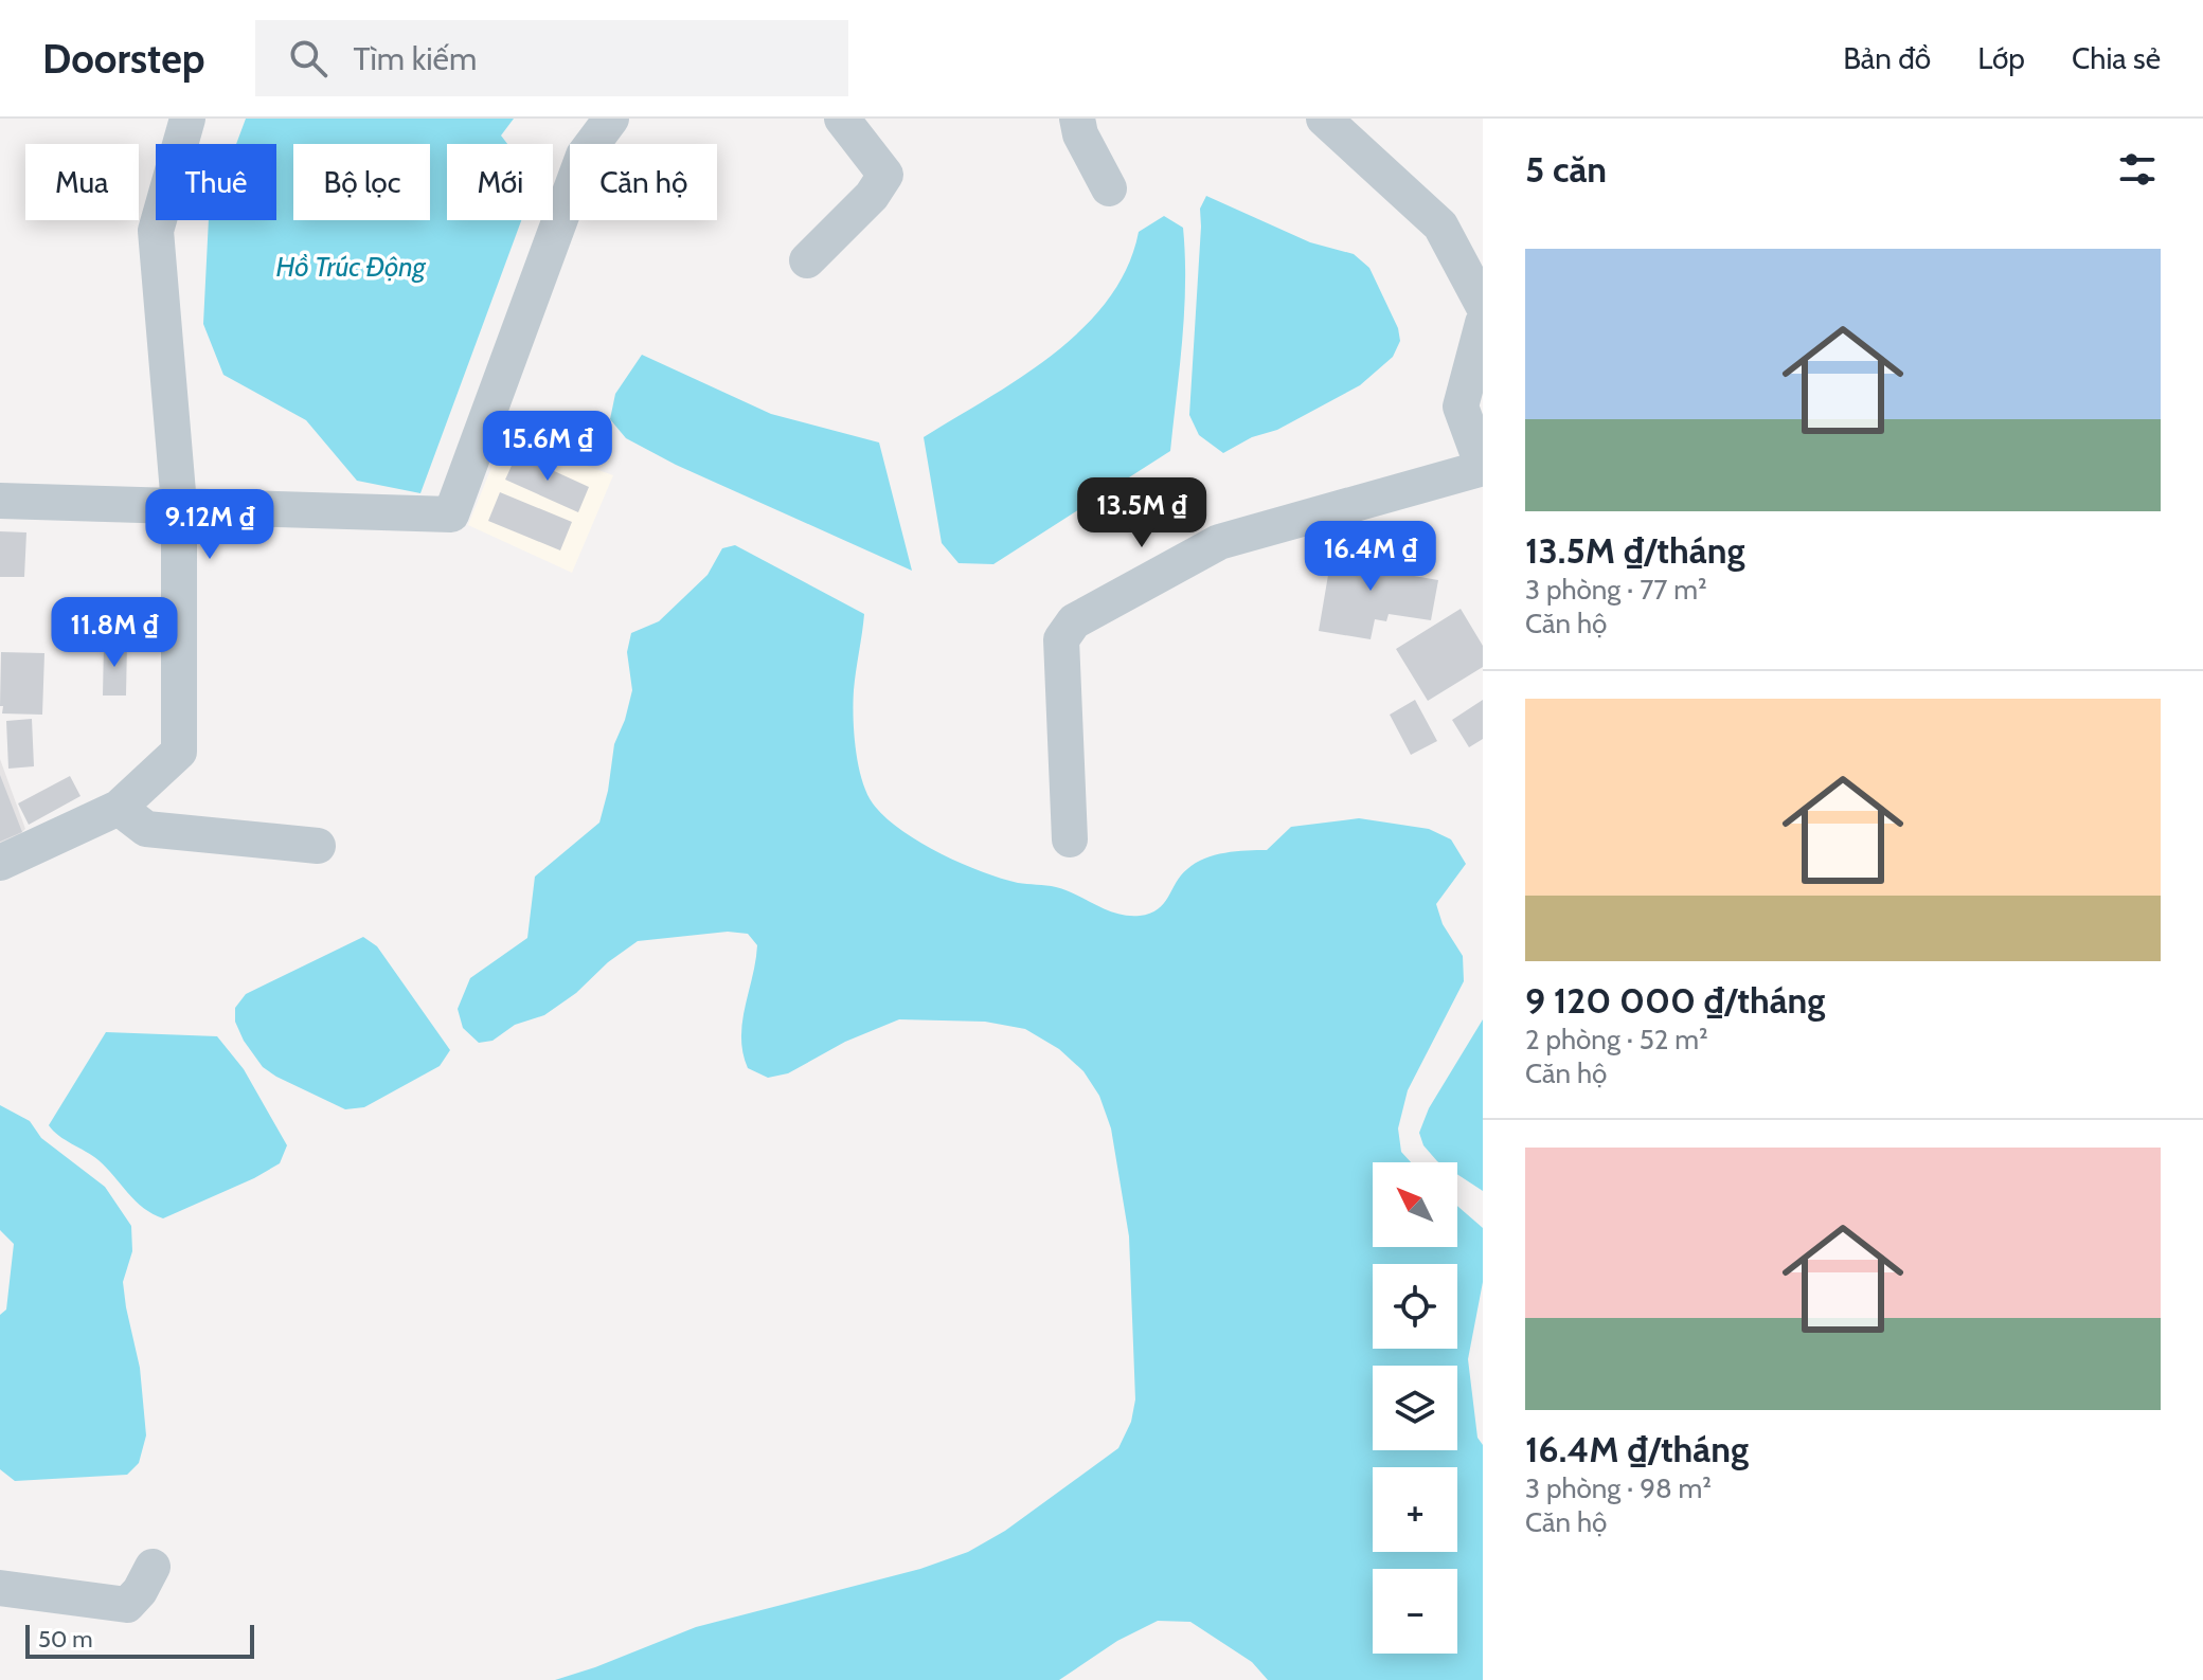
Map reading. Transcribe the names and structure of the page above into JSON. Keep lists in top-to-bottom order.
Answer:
{
  "water": ["Hồ Trúc Động"],
  "scale_bar": "50 m",
  "north": "top left",
  "page": {
    "header": "Doorstep",
    "search": "Tìm kiếm",
    "nav": ["Bản đồ", "Lớp", "Chia sẻ"],
    "heading": "5 căn",
    "chip": [
      "Mua",
      "Thuê",
      "Bộ lọc",
      "Mới",
      "Căn hộ"
    ],
    "list": [
      {
        "name": "13.5M ₫/tháng",
        "note": "3 phòng · 77 m² · Căn hộ"
      },
      {
        "name": "9 120 000 ₫/tháng",
        "note": "2 phòng · 52 m² · Căn hộ"
      },
      {
        "name": "16.4M ₫/tháng",
        "note": "3 phòng · 98 m² · Căn hộ"
      }
    ],
    "price": [
      "15.6M ₫",
      "13.5M ₫",
      "9.12M ₫",
      "16.4M ₫",
      "11.8M ₫"
    ],
    "map_buttons": ["+", "−"],
    "scale": "50 m"
  }
}
